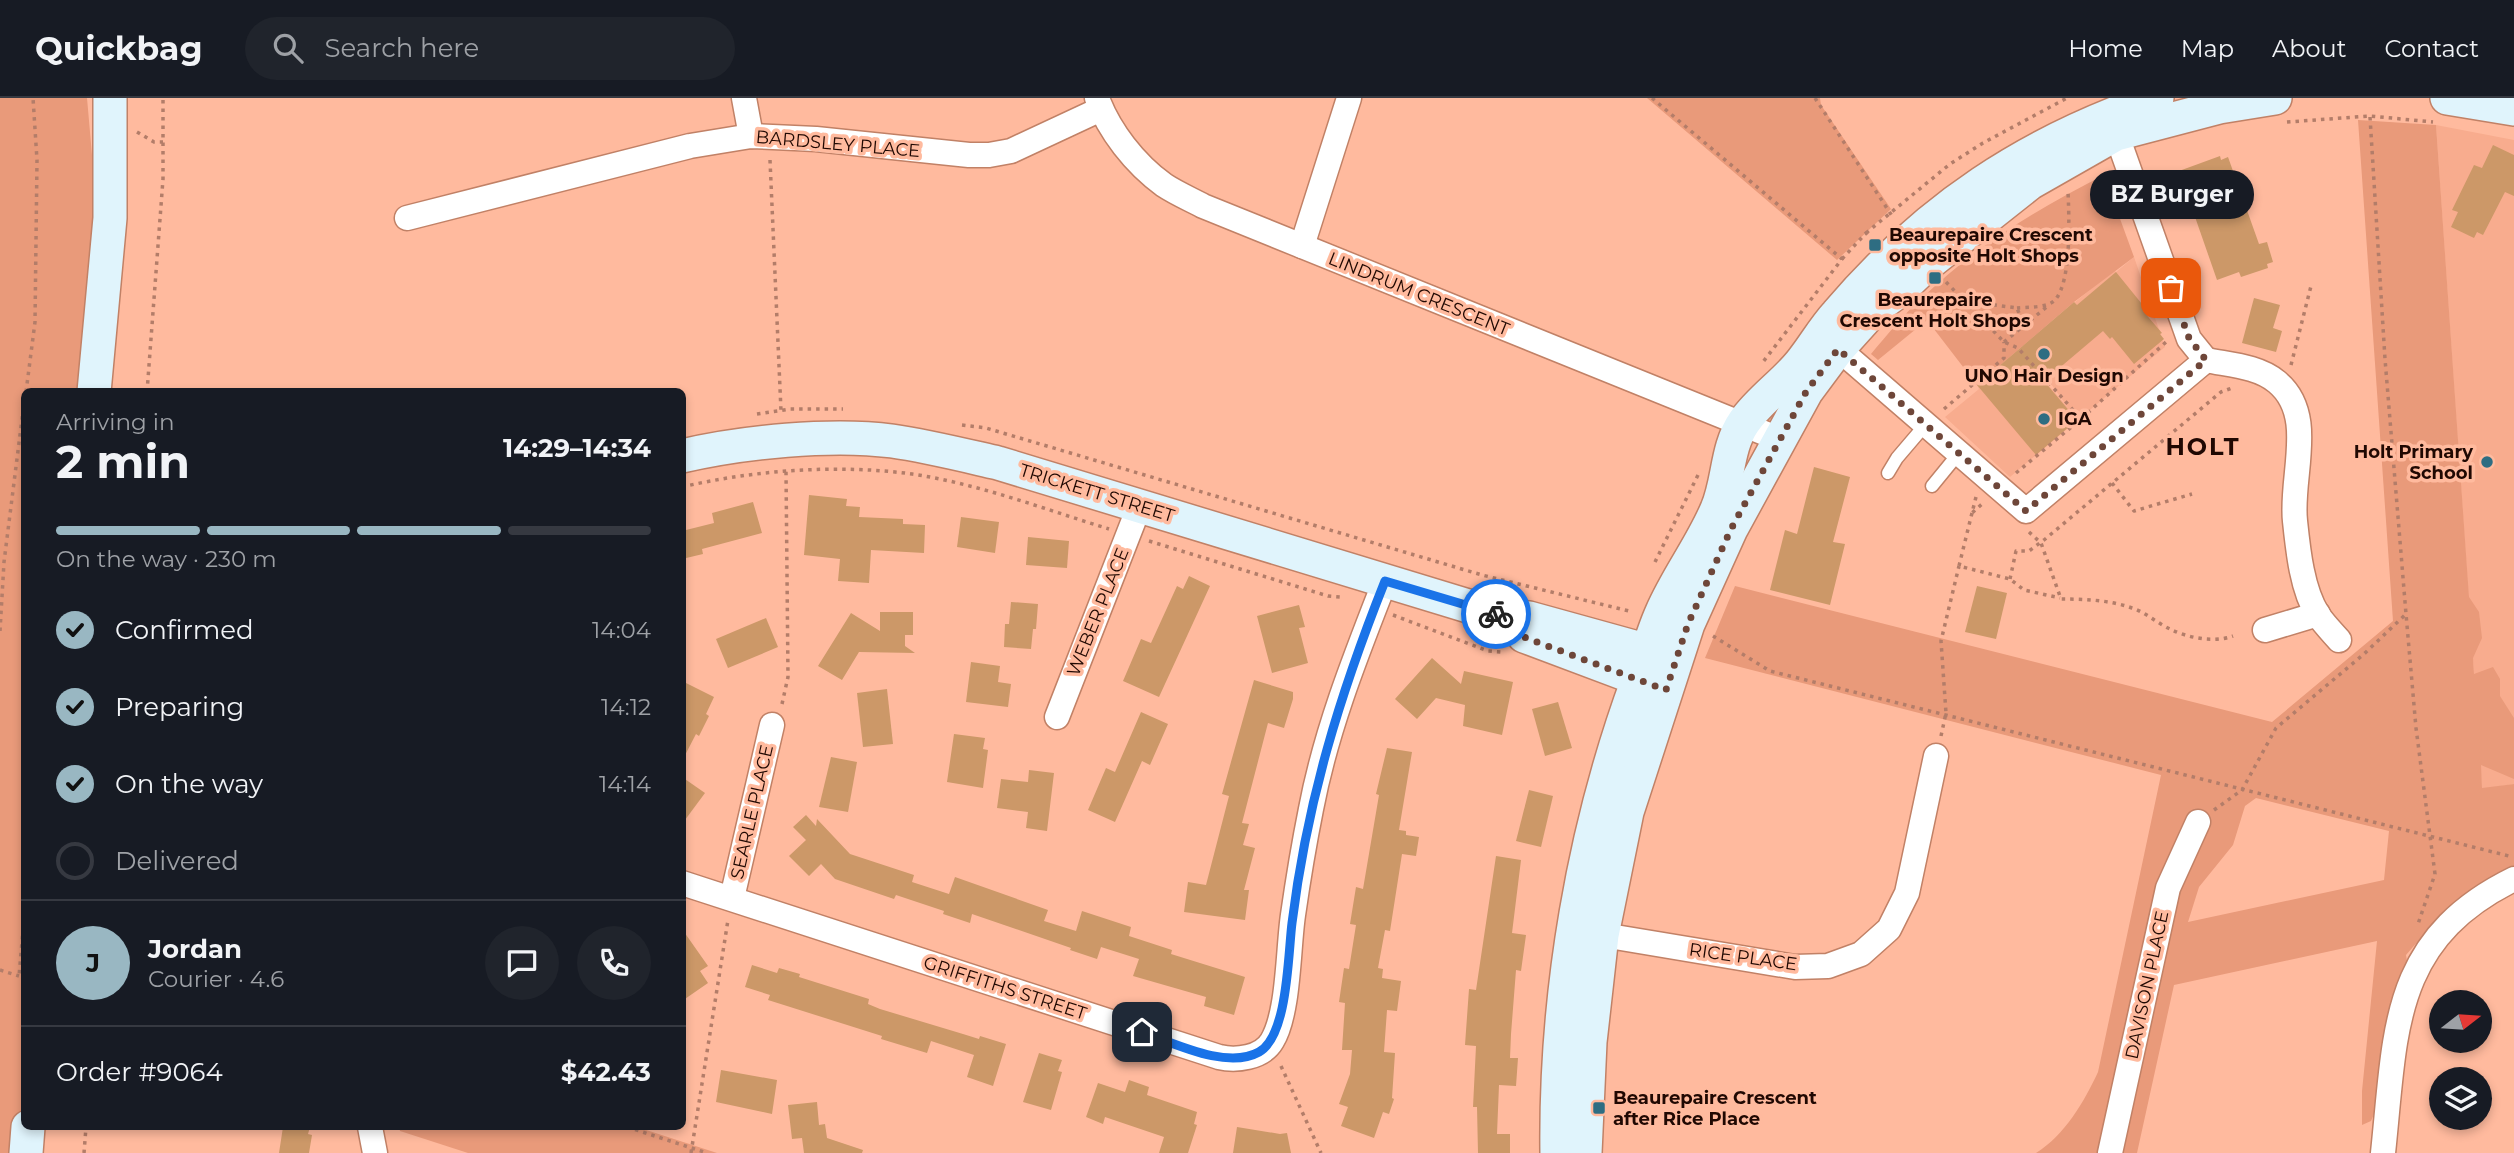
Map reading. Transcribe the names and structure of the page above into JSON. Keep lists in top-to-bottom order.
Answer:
{
  "streets": {
    "street": [
      "BARDSLEY PLACE",
      "LINDRUM CRESCENT",
      "TRICKETT STREET",
      "WEBER PLACE",
      "SEARLE PLACE",
      "RICE PLACE",
      "DAVISON PLACE",
      "GRIFFITHS STREET"
    ]
  },
  "crossings": [
    ["BARDSLEY PLACE", "LINDRUM CRESCENT"],
    ["TRICKETT STREET", "WEBER PLACE"],
    ["SEARLE PLACE", "GRIFFITHS STREET"]
  ],
  "districts": ["HOLT"],
  "places": {
    "transit": ["Beaurepaire Crescent opposite Holt Shops", "Beaurepaire Crescent Holt Shops", "Beaurepaire Crescent after Rice Place"],
    "other": [
      "BZ Burger",
      "UNO Hair Design",
      "IGA",
      "Holt Primary School"
    ]
  },
  "north": "right",
  "page": {
    "header": "Quickbag",
    "search": "Search here",
    "nav": [
      "Home",
      "Map",
      "About",
      "Contact"
    ],
    "bubble": "BZ Burger",
    "heading": ["2 min", "Arriving in", "14:29–14:34"],
    "panel": [
      "Jordan",
      "Courier · 4.6",
      "Order #9064",
      "$42.43"
    ],
    "bar": "On the way · 230 m",
    "list": [
      ["Confirmed", "14:04"],
      ["Preparing", "14:12"],
      ["On the way", "14:14"],
      "Delivered"
    ],
    "round": "J"
  }
}
